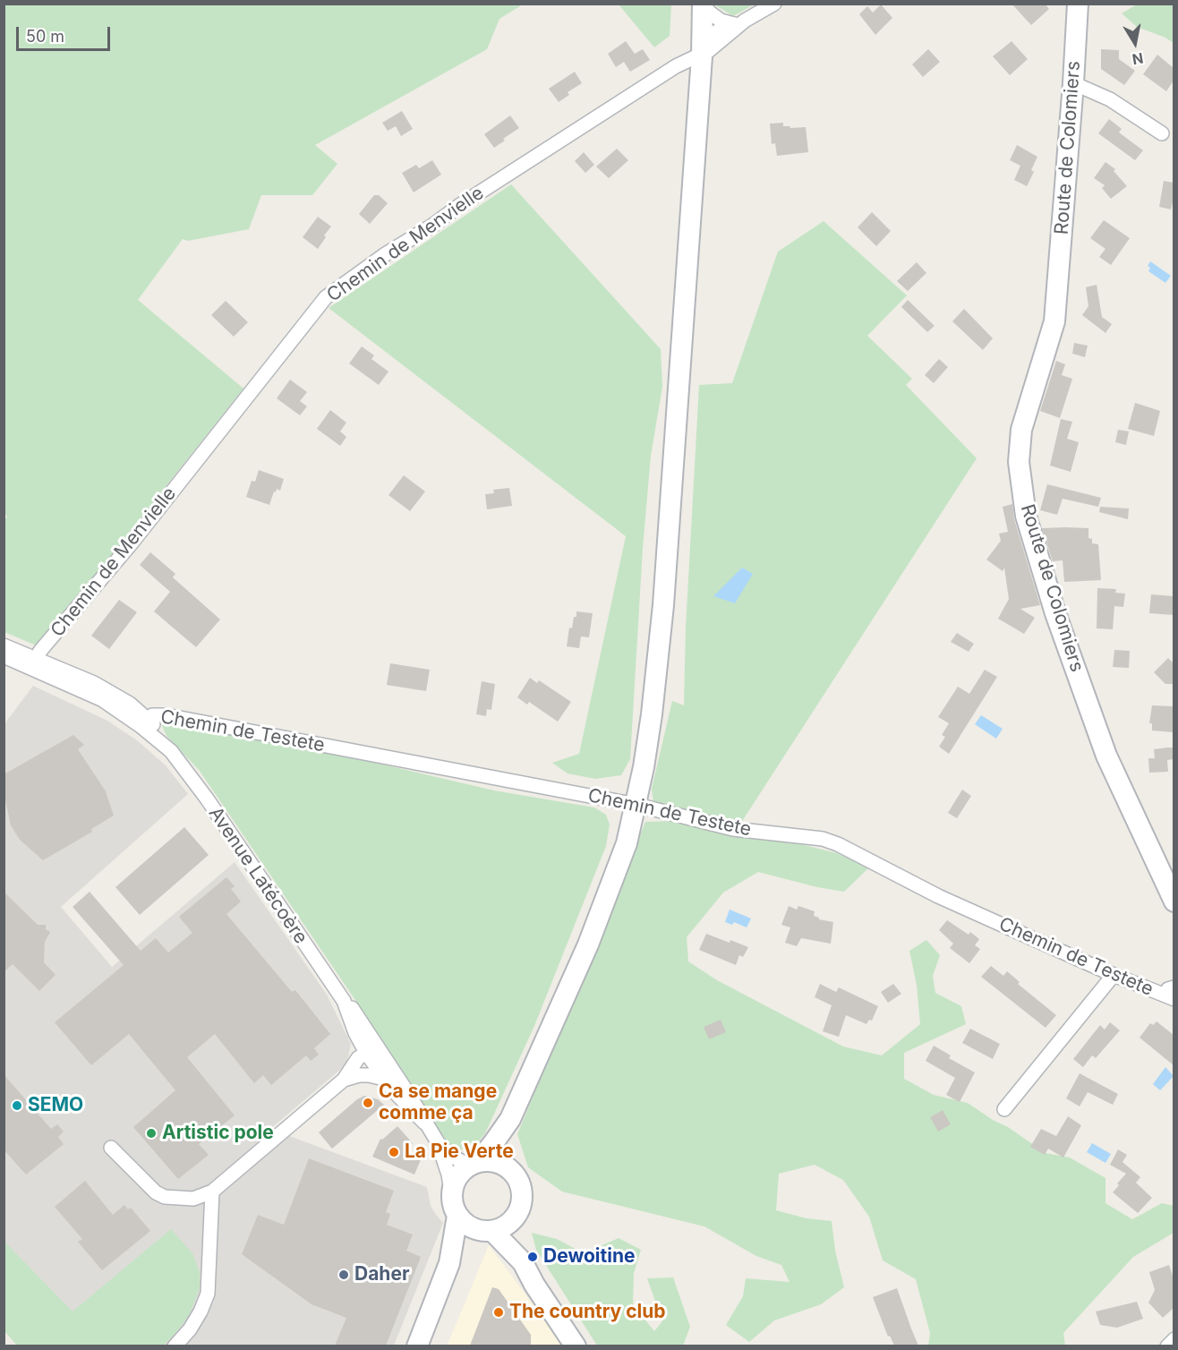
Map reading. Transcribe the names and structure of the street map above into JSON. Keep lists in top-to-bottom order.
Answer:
{
  "streets": {
    "main road": ["Route de Colomiers"],
    "street": ["Chemin de Menvielle", "Chemin de Testete", "Avenue Latécoère"]
  },
  "crossings": [
    ["Chemin de Menvielle", "Avenue Latécoère"],
    ["Chemin de Testete", "Avenue Latécoère"]
  ],
  "places": [
    "Ca se mange comme ça",
    "SEMO",
    "Artistic pole",
    "La Pie Verte",
    "Dewoitine",
    "Daher",
    "The country club"
  ],
  "scale_bar": "50 m",
  "north": "bottom"
}
